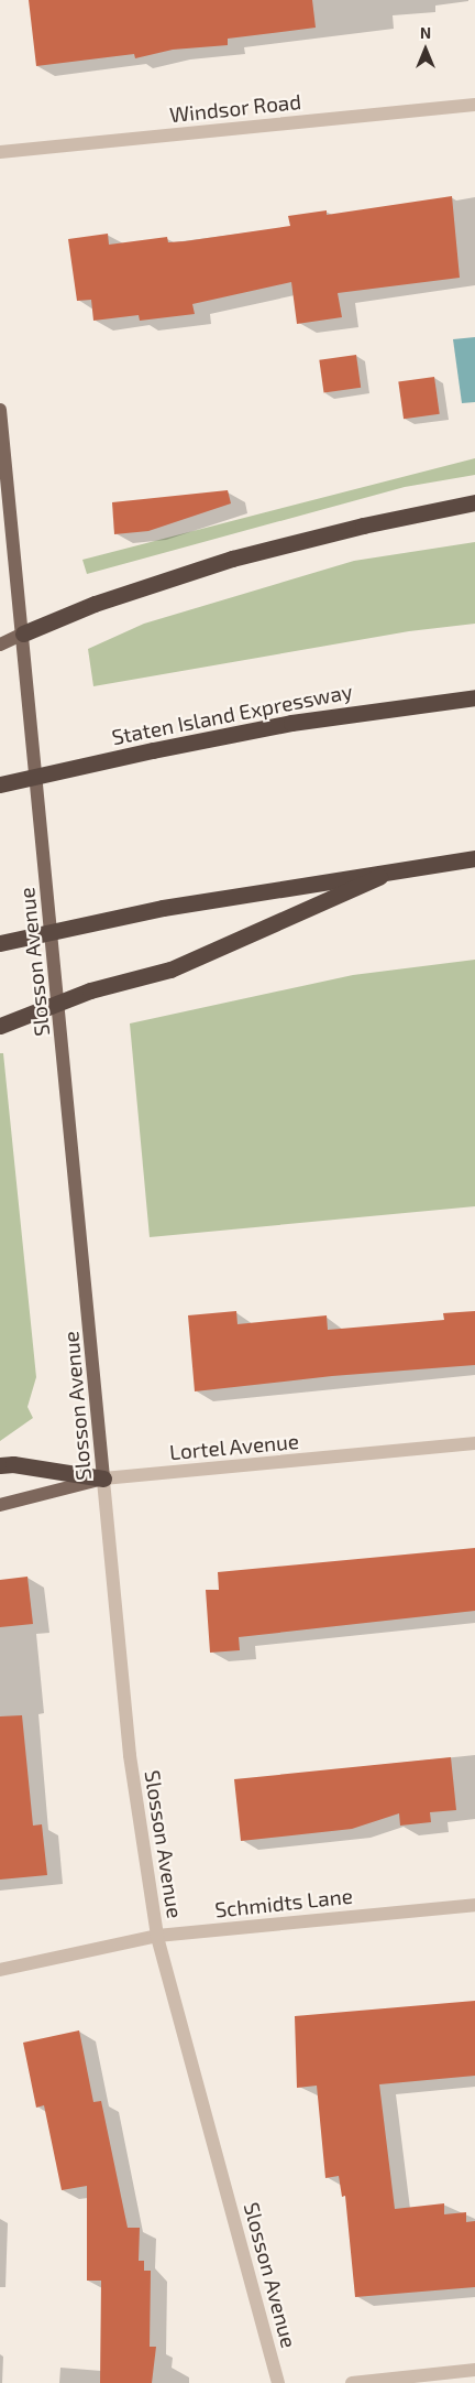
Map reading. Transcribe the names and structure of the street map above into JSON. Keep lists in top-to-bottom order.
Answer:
{
  "streets": {
    "highway": ["Staten Island Expressway"],
    "main road": ["Slosson Avenue", "Lortel Avenue"],
    "street": ["Windsor Road", "Schmidts Lane"]
  },
  "crossings": [
    ["Slosson Avenue", "Lortel Avenue"],
    ["Slosson Avenue", "Schmidts Lane"]
  ],
  "north": "top"
}
